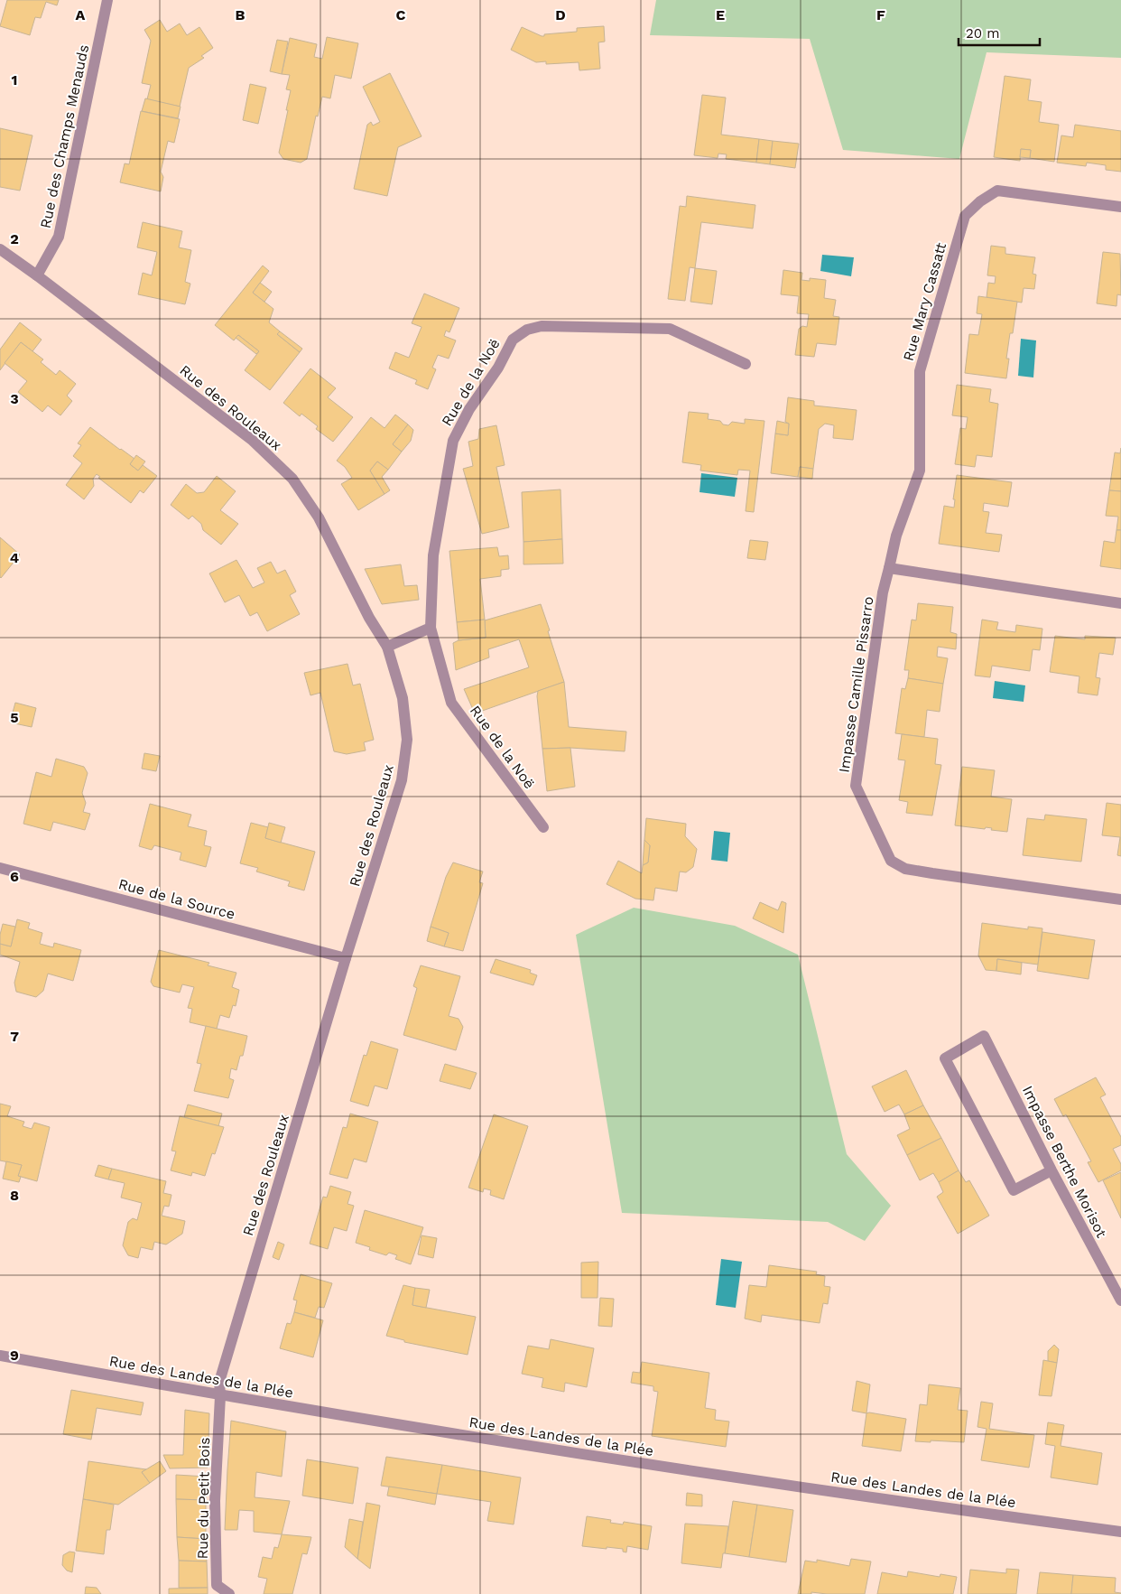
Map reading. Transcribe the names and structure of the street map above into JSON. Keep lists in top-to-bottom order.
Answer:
{
  "streets": {
    "street": [
      "Rue des Champs Menauds",
      "Rue Mary Cassatt",
      "Rue de la Noë",
      "Rue des Rouleaux",
      "Impasse Camille Pissarro",
      "Rue de la Source",
      "Impasse Berthe Morisot",
      "Rue des Landes de la Plée",
      "Rue du Petit Bois"
    ]
  },
  "crossings": [
    ["Rue des Champs Menauds", "Rue des Rouleaux"],
    ["Rue Mary Cassatt", "Impasse Camille Pissarro"],
    ["Rue des Rouleaux", "Rue de la Source"],
    ["Rue des Rouleaux", "Rue des Landes de la Plée"],
    ["Rue des Rouleaux", "Rue du Petit Bois"],
    ["Rue des Landes de la Plée", "Rue du Petit Bois"]
  ],
  "scale_bar": "20 m",
  "grid": {
    "columns": [
      "A",
      "B",
      "C",
      "D",
      "E",
      "F"
    ],
    "rows": [
      "1",
      "2",
      "3",
      "4",
      "5",
      "6",
      "7",
      "8",
      "9"
    ]
  }
}
